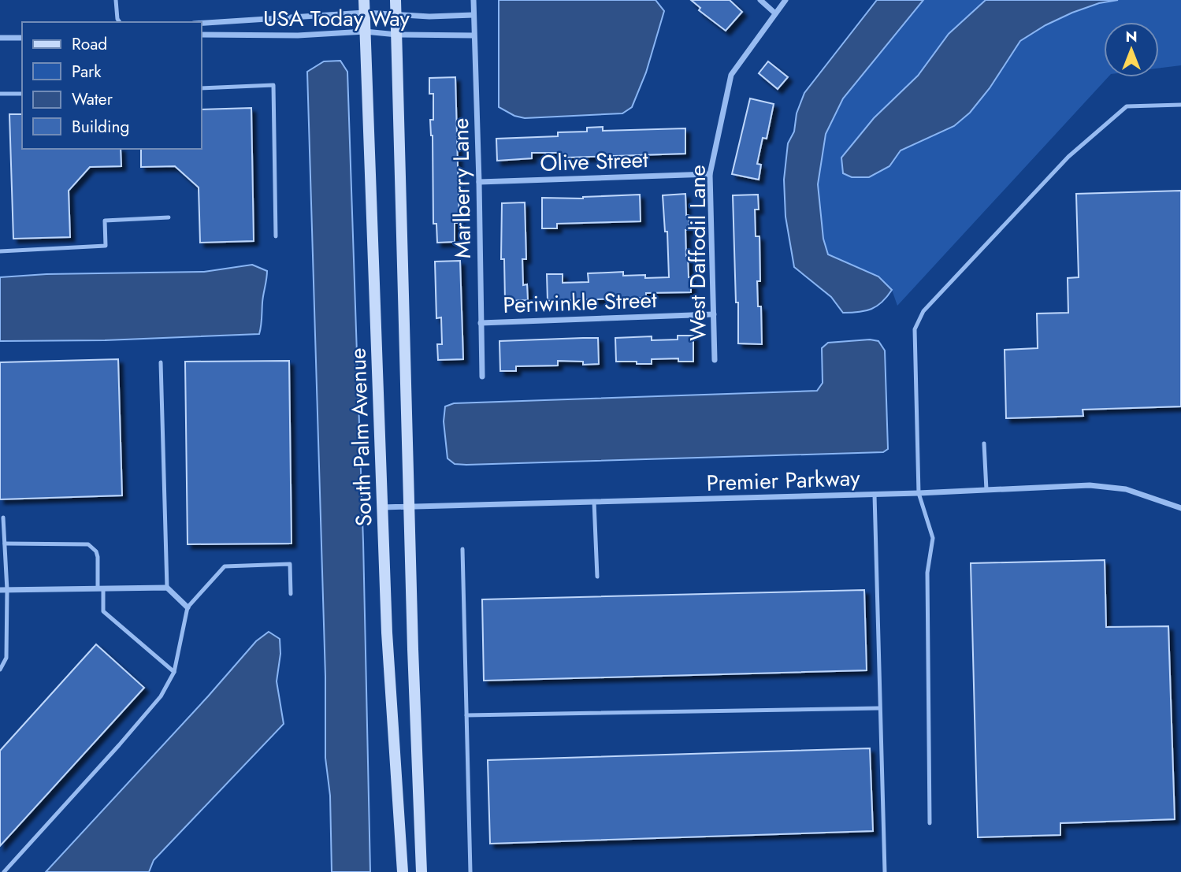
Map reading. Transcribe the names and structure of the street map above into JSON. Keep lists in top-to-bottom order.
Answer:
{
  "streets": {
    "main road": ["South Palm Avenue"],
    "street": [
      "USA Today Way",
      "Olive Street",
      "Marlberry Lane",
      "West Daffodil Lane",
      "Periwinkle Street",
      "Premier Parkway"
    ]
  },
  "crossings": [
    ["USA Today Way", "Marlberry Lane"],
    ["USA Today Way", "South Palm Avenue"],
    ["Olive Street", "Marlberry Lane"],
    ["Olive Street", "West Daffodil Lane"],
    ["Marlberry Lane", "Periwinkle Street"],
    ["West Daffodil Lane", "Periwinkle Street"],
    ["South Palm Avenue", "Premier Parkway"]
  ],
  "legend": [
    "Road",
    "Park",
    "Water",
    "Building"
  ],
  "north": "top"
}
